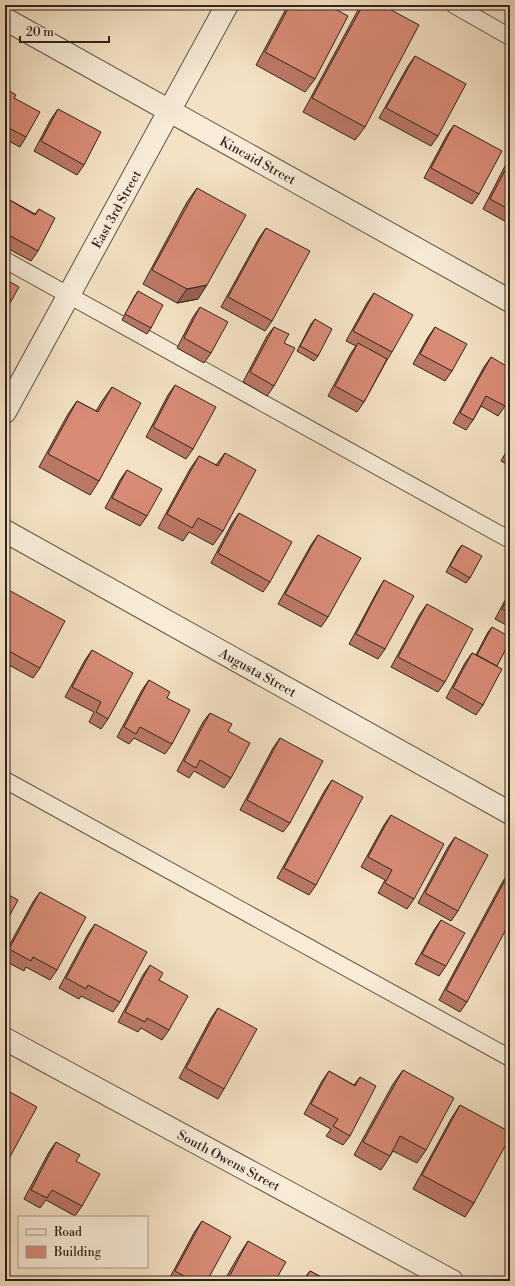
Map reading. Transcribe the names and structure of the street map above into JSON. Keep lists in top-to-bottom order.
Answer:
{
  "streets": {
    "street": [
      "Kincaid Street",
      "East 3rd Street",
      "Augusta Street",
      "South Owens Street"
    ]
  },
  "crossings": [
    ["Kincaid Street", "East 3rd Street"]
  ],
  "legend": ["Road", "Building"],
  "scale_bar": "20 m"
}
